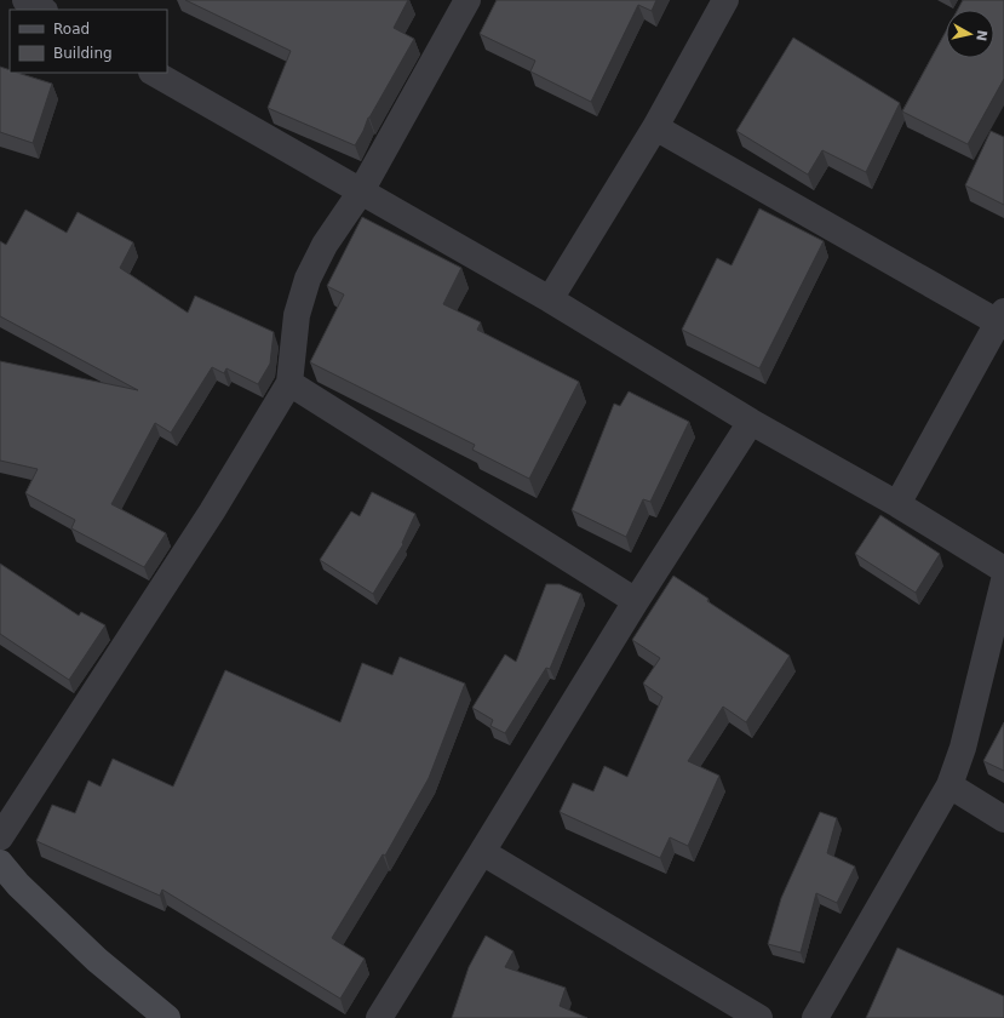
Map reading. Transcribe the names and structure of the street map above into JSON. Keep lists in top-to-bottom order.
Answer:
{
  "legend": ["Road", "Building"],
  "north": "right"
}
